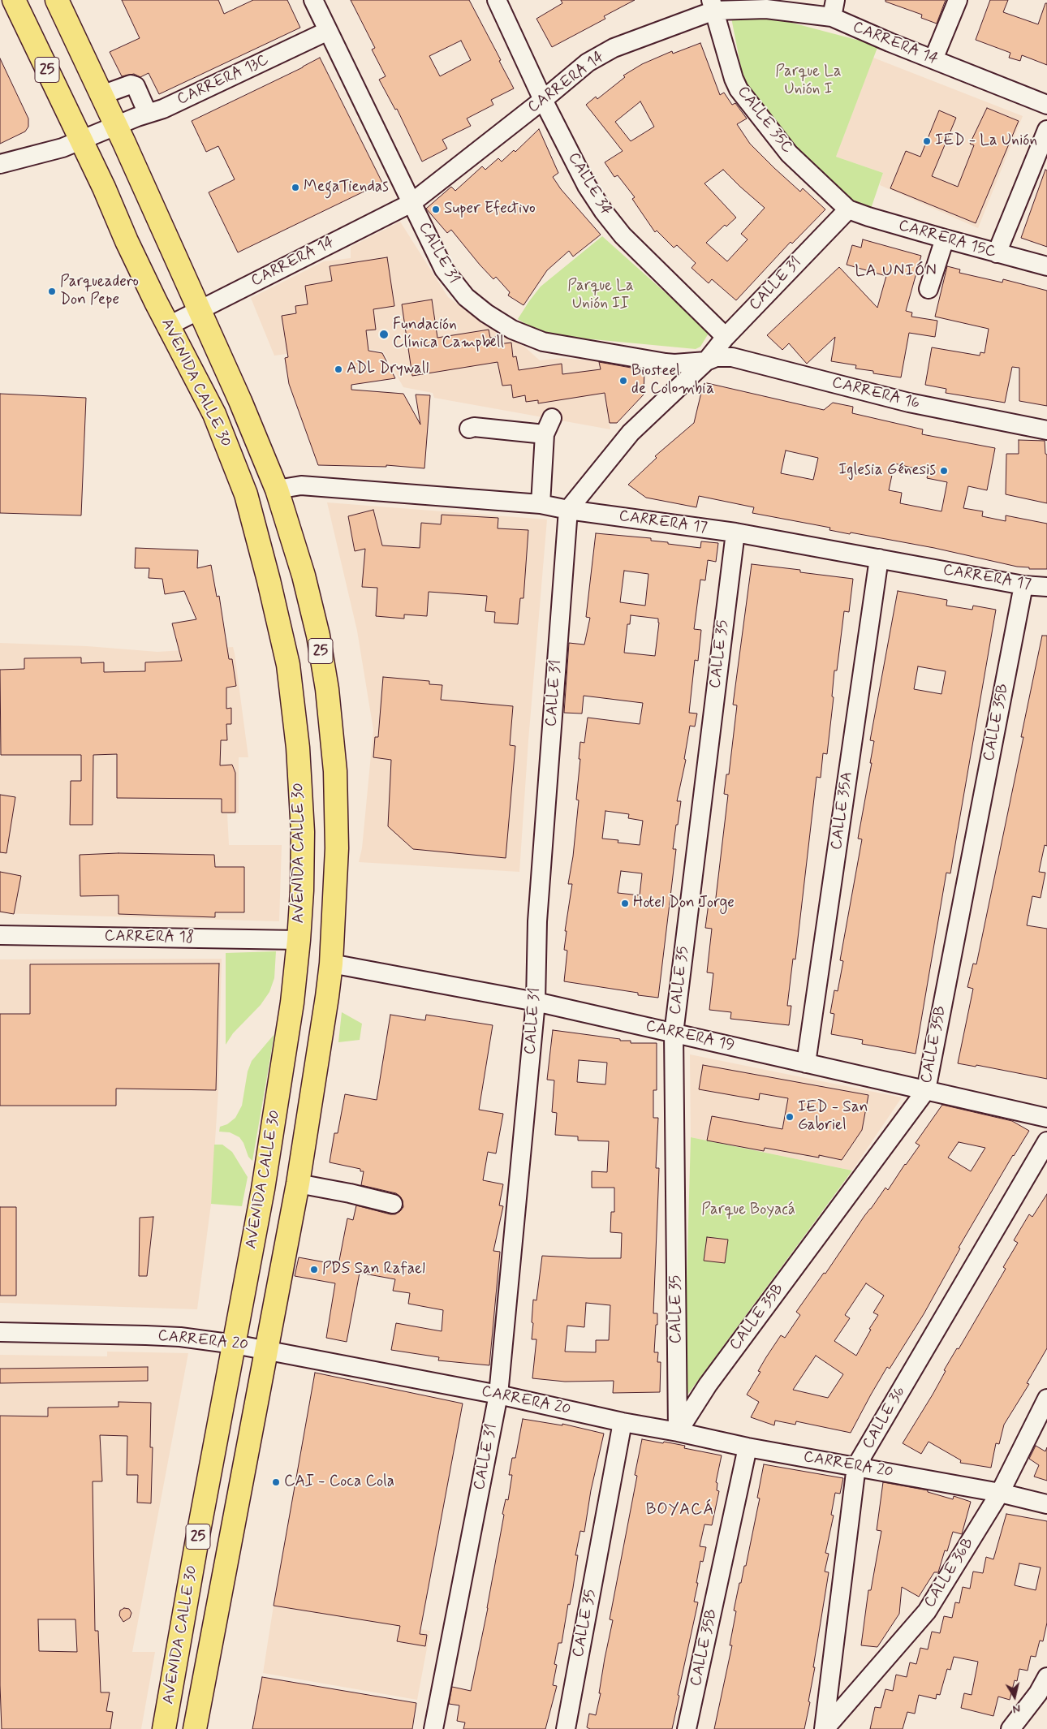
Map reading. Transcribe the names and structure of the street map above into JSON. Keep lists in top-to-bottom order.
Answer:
{
  "streets": {
    "highway": ["25", "AVENIDA CALLE 30"],
    "street": [
      "CARRERA 14",
      "CARRERA 13C",
      "CALLE 35C",
      "CALLE 34",
      "CARRERA 15C",
      "CALLE 31",
      "CARRERA 16",
      "CARRERA 17",
      "CALLE 35",
      "CALLE 35B",
      "CALLE 35A",
      "CARRERA 18",
      "CARRERA 19",
      "CARRERA 20",
      "CALLE 36",
      "CALLE 36B"
    ]
  },
  "crossings": [
    ["CARRERA 14", "CALLE 35C"],
    ["CARRERA 14", "CALLE 34"],
    ["CARRERA 14", "CALLE 31"],
    ["CARRERA 14", "AVENIDA CALLE 30"],
    ["CARRERA 13C", "CALLE 31"],
    ["CARRERA 13C", "AVENIDA CALLE 30"],
    ["CALLE 35C", "CARRERA 15C"],
    ["CALLE 35C", "CALLE 31"],
    ["CALLE 34", "CALLE 31"],
    ["CARRERA 15C", "CALLE 31"],
    ["CALLE 31", "CARRERA 16"],
    ["CALLE 31", "CARRERA 17"],
    ["CALLE 31", "CARRERA 19"],
    ["CALLE 31", "CARRERA 20"],
    ["AVENIDA CALLE 30", "CARRERA 17"],
    ["AVENIDA CALLE 30", "CARRERA 18"],
    ["AVENIDA CALLE 30", "CARRERA 19"],
    ["AVENIDA CALLE 30", "CARRERA 20"],
    ["CARRERA 17", "CALLE 35"],
    ["CARRERA 17", "CALLE 35B"],
    ["CARRERA 17", "CALLE 35A"],
    ["CALLE 35", "CALLE 35B"],
    ["CALLE 35", "CARRERA 19"],
    ["CALLE 35", "CARRERA 20"],
    ["CALLE 35B", "CARRERA 19"],
    ["CALLE 35B", "CARRERA 20"],
    ["CALLE 35A", "CARRERA 19"],
    ["CARRERA 20", "CALLE 36"],
    ["CARRERA 20", "CALLE 36B"],
    ["CALLE 36", "CALLE 36B"]
  ],
  "districts": ["LA UNIÓN", "BOYACÁ"],
  "parks": ["Parque La Unión I", "Parque La Unión II", "Parque Boyacá"],
  "places": [
    "IED - La Unión",
    "MegaTiendas",
    "Super Efectivo",
    "Parqueadero Don Pepe",
    "Fundación Clínica Campbell",
    "ADL Drywall",
    "Biosteel de Colombia",
    "Iglesia Génesis",
    "Hotel Don Jorge",
    "IED - San Gabriel",
    "PDS San Rafael",
    "CAI - Coca Cola"
  ],
  "north": "bottom"
}
